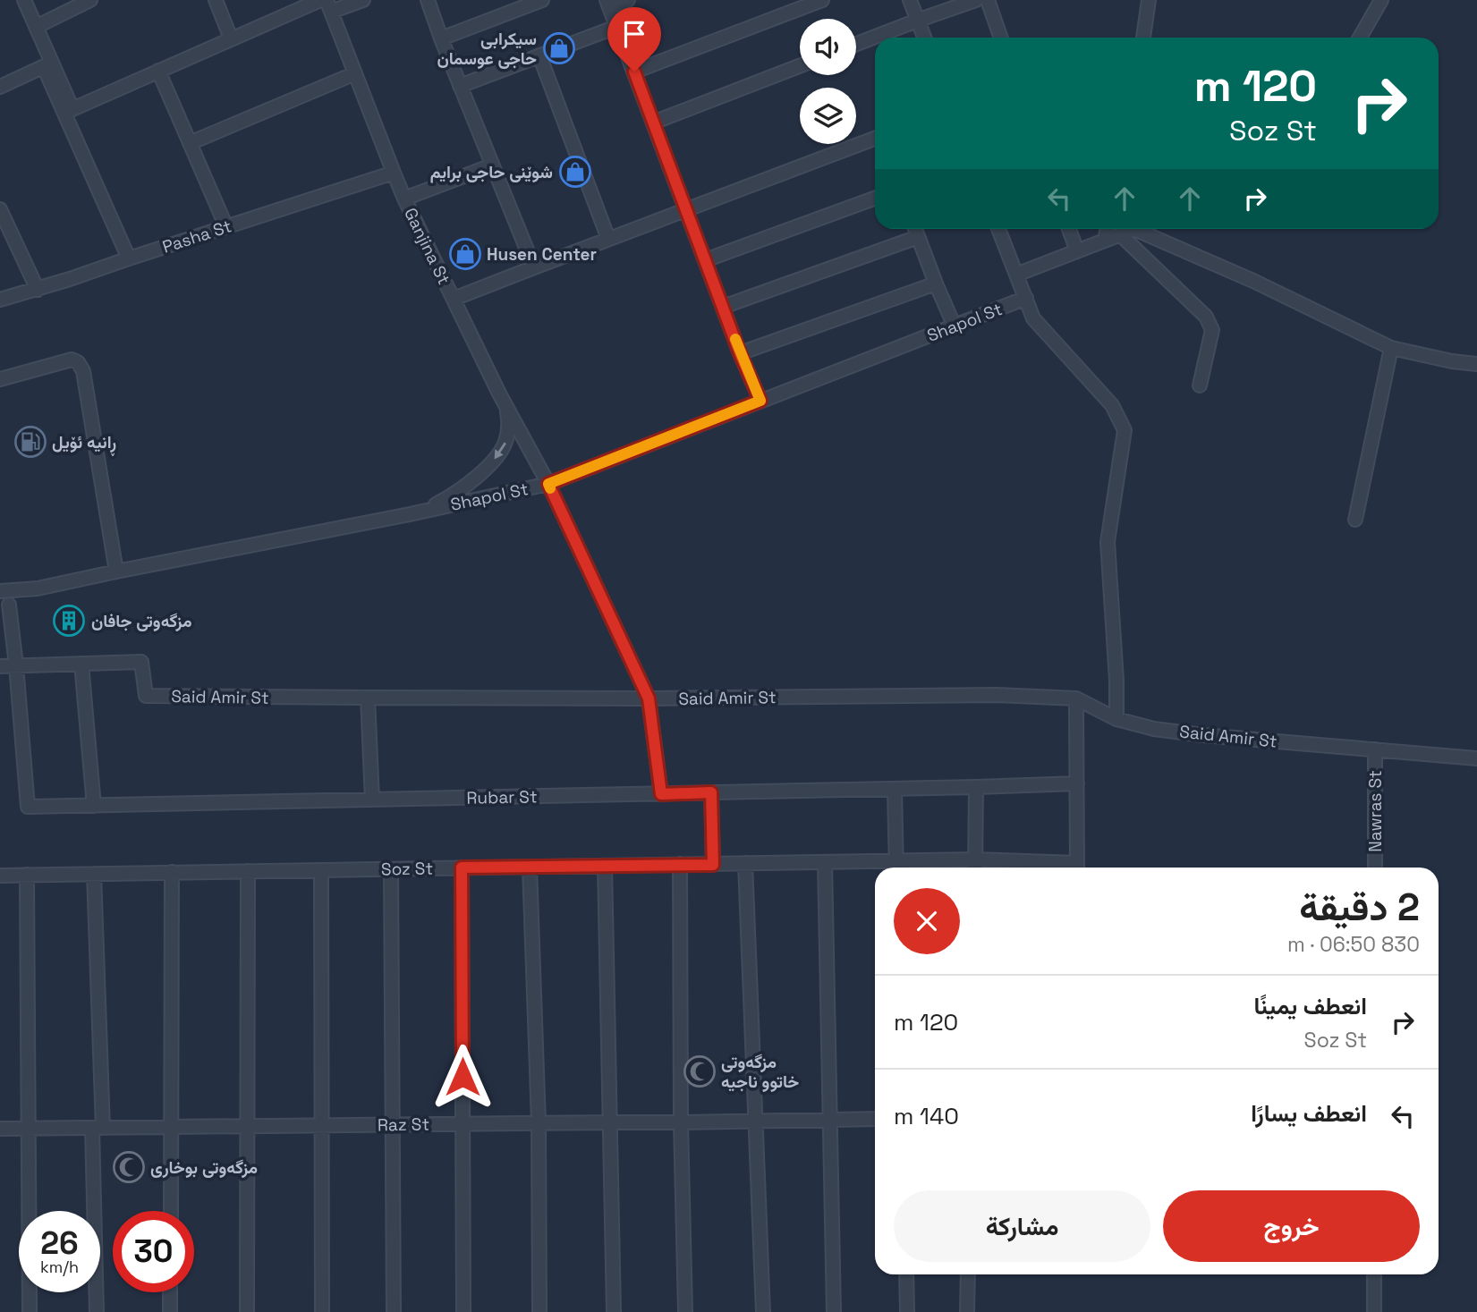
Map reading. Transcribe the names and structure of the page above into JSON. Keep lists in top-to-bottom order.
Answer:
{
  "streets": {
    "street": [
      "Pasha St",
      "Ganjina St",
      "Shapol St",
      "Said Amir St",
      "Rubar St",
      "Nawras St",
      "Soz St",
      "Raz St"
    ]
  },
  "crossings": [
    ["Pasha St", "Ganjina St"],
    ["Ganjina St", "Shapol St"],
    ["Ganjina St", "Said Amir St"],
    ["Ganjina St", "Rubar St"],
    ["Said Amir St", "Rubar St"],
    ["Said Amir St", "Nawras St"]
  ],
  "places": {
    "shop": ["سیکرابی حاجی عوسمان", "شوێنی حاجی برایم", "Husen Center"],
    "fuel station": ["ڕانیە ئۆیل"],
    "building": ["مزگەوتی جافان"],
    "mosque": ["مزگەوتی خاتوو ناجیە", "مزگەوتی بوخاری"]
  },
  "page": {
    "turn": ["120 m", "Soz St"],
    "heading": ["2 دقيقة", "830 m · 06:50"],
    "list": [
      {
        "name": "انعطف يمينًا",
        "note": "Soz St",
        "value": "120 m"
      },
      {
        "name": "انعطف يسارًا",
        "value": "140 m"
      }
    ],
    "buttons": ["خروج", "مشاركة"],
    "speed": "26 km/h",
    "limit": "30"
  }
}
